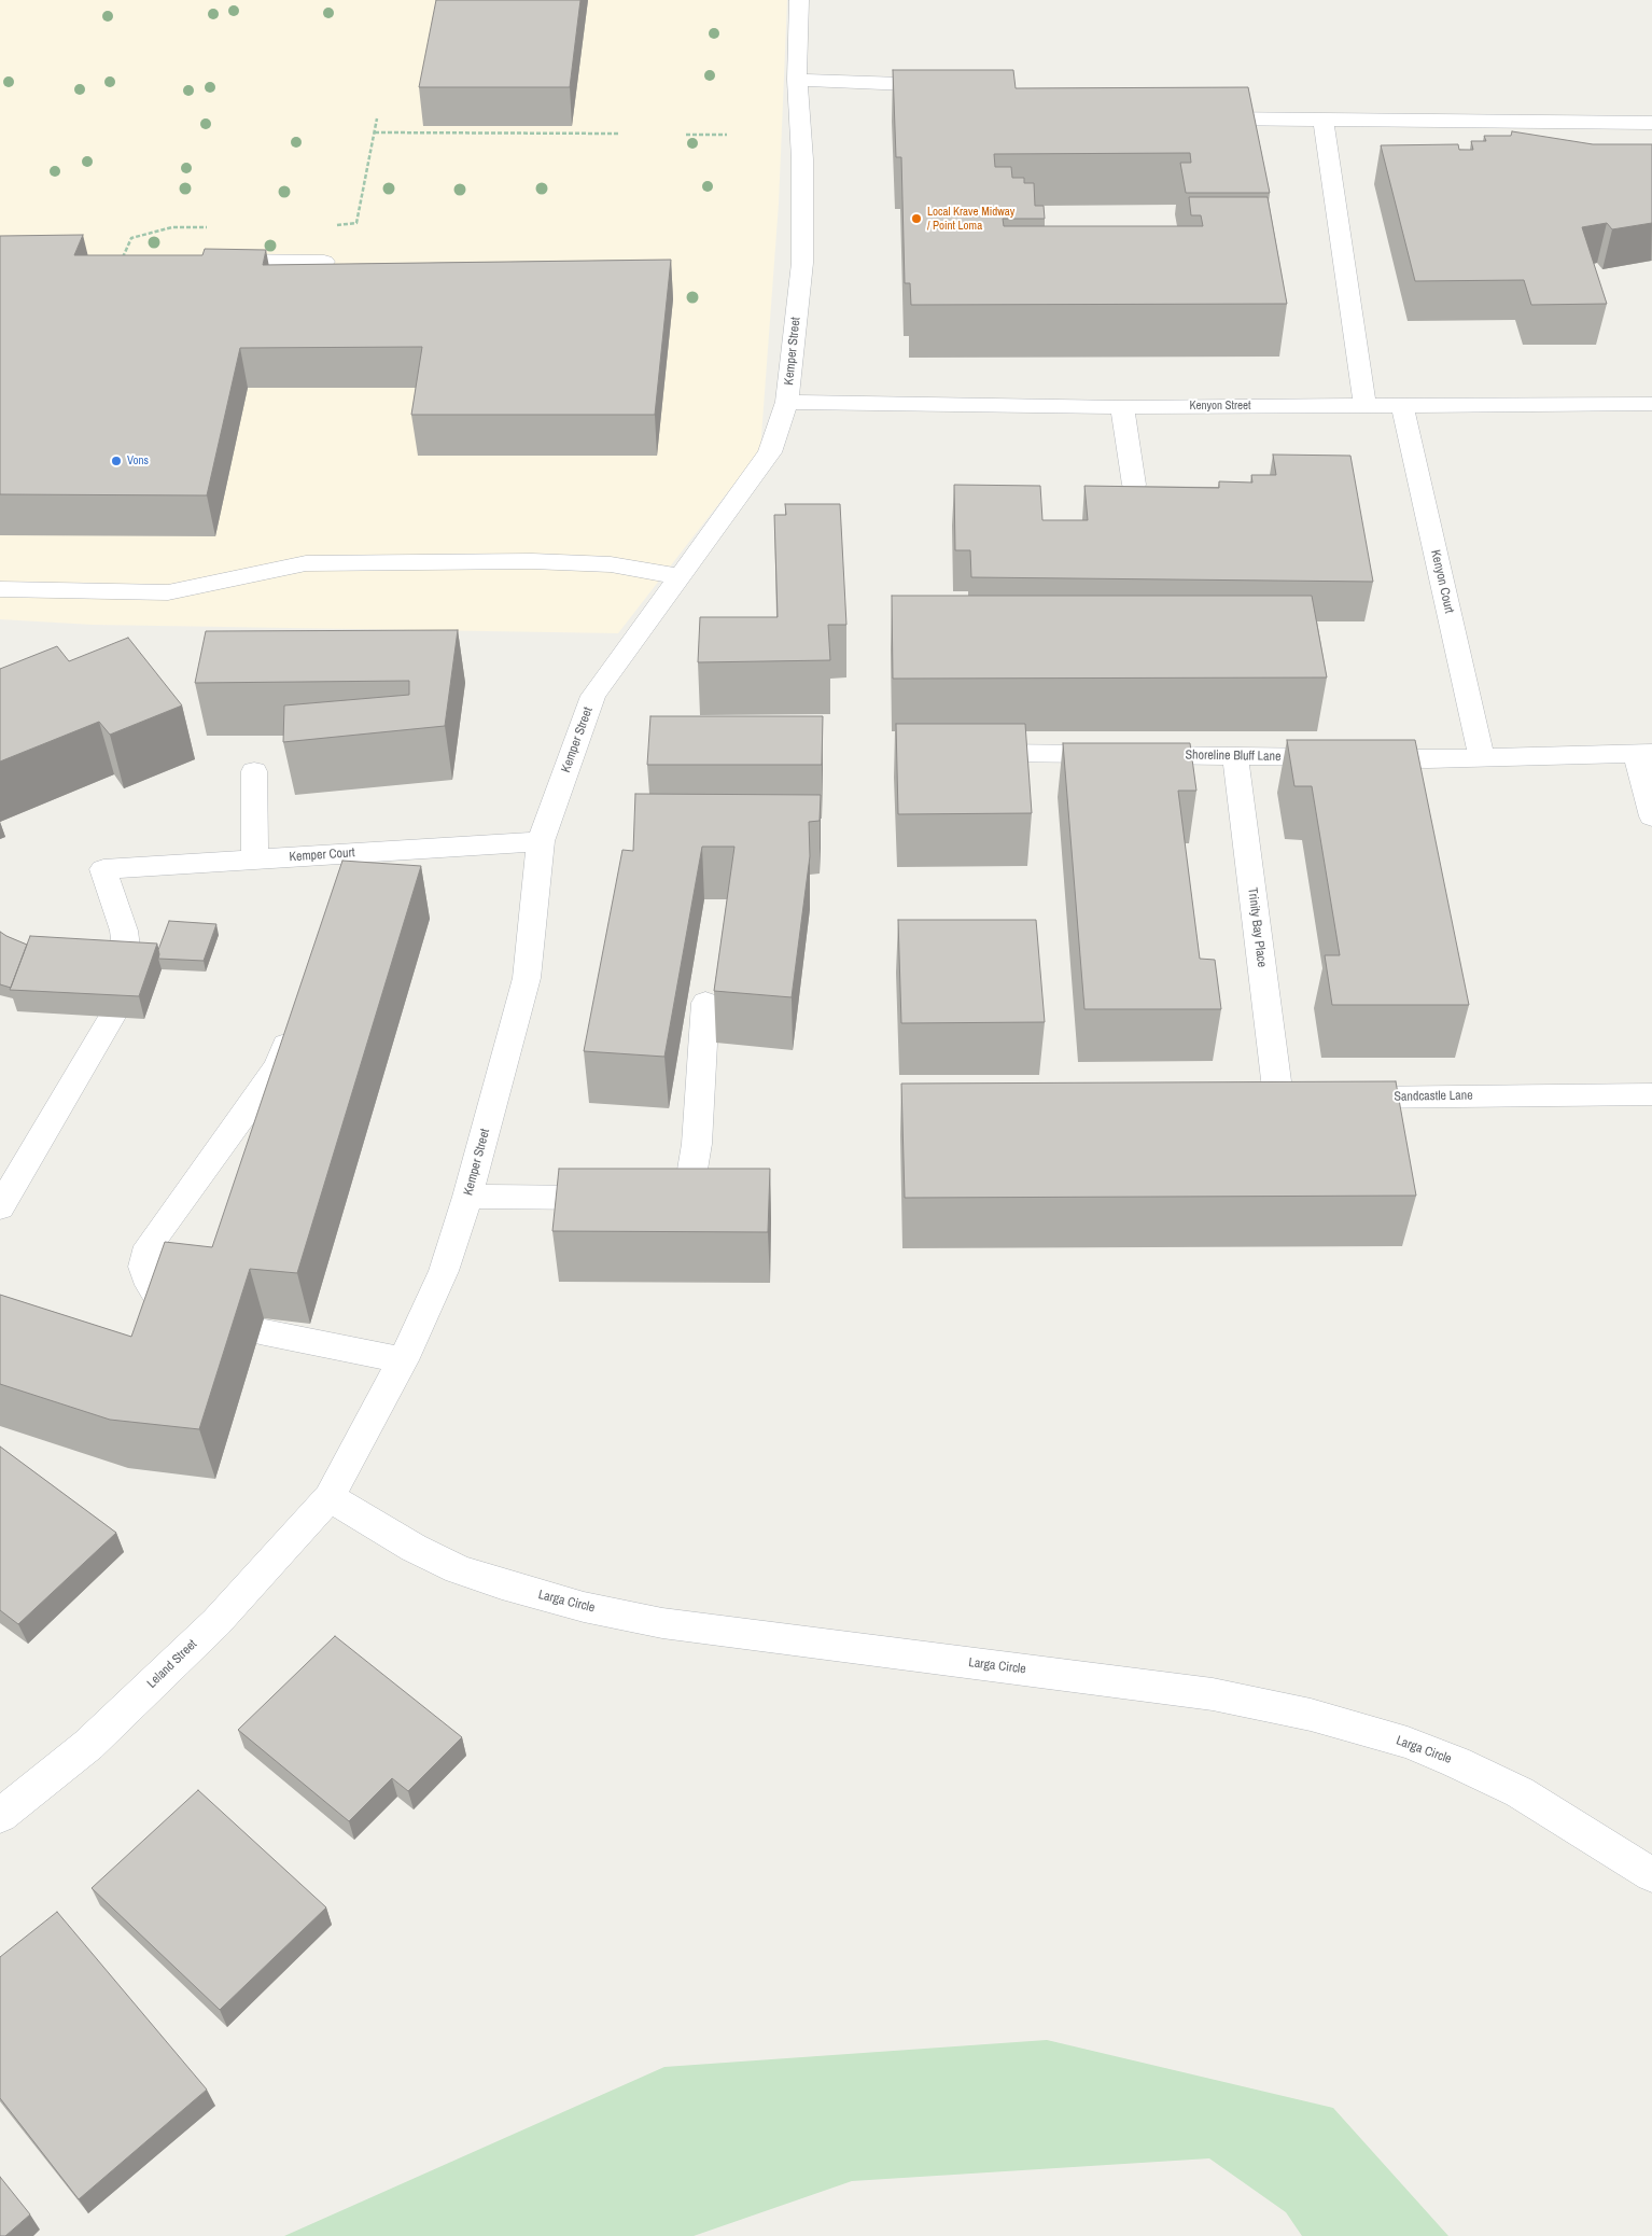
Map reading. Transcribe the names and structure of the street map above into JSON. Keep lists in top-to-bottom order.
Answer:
{
  "streets": {
    "street": [
      "Kemper Street",
      "Kenyon Street",
      "Kenyon Court",
      "Shoreline Bluff Lane",
      "Kemper Court",
      "Trinity Bay Place",
      "Sandcastle Lane",
      "Larga Circle",
      "Leland Street"
    ]
  },
  "crossings": [
    ["Kemper Street", "Kenyon Street"],
    ["Kemper Street", "Kemper Court"],
    ["Kemper Street", "Larga Circle"],
    ["Kemper Street", "Leland Street"],
    ["Kenyon Street", "Kenyon Court"],
    ["Kenyon Court", "Shoreline Bluff Lane"],
    ["Shoreline Bluff Lane", "Trinity Bay Place"],
    ["Larga Circle", "Leland Street"]
  ],
  "places": ["Local Krave Midway / Point Loma", "Vons"]
}
